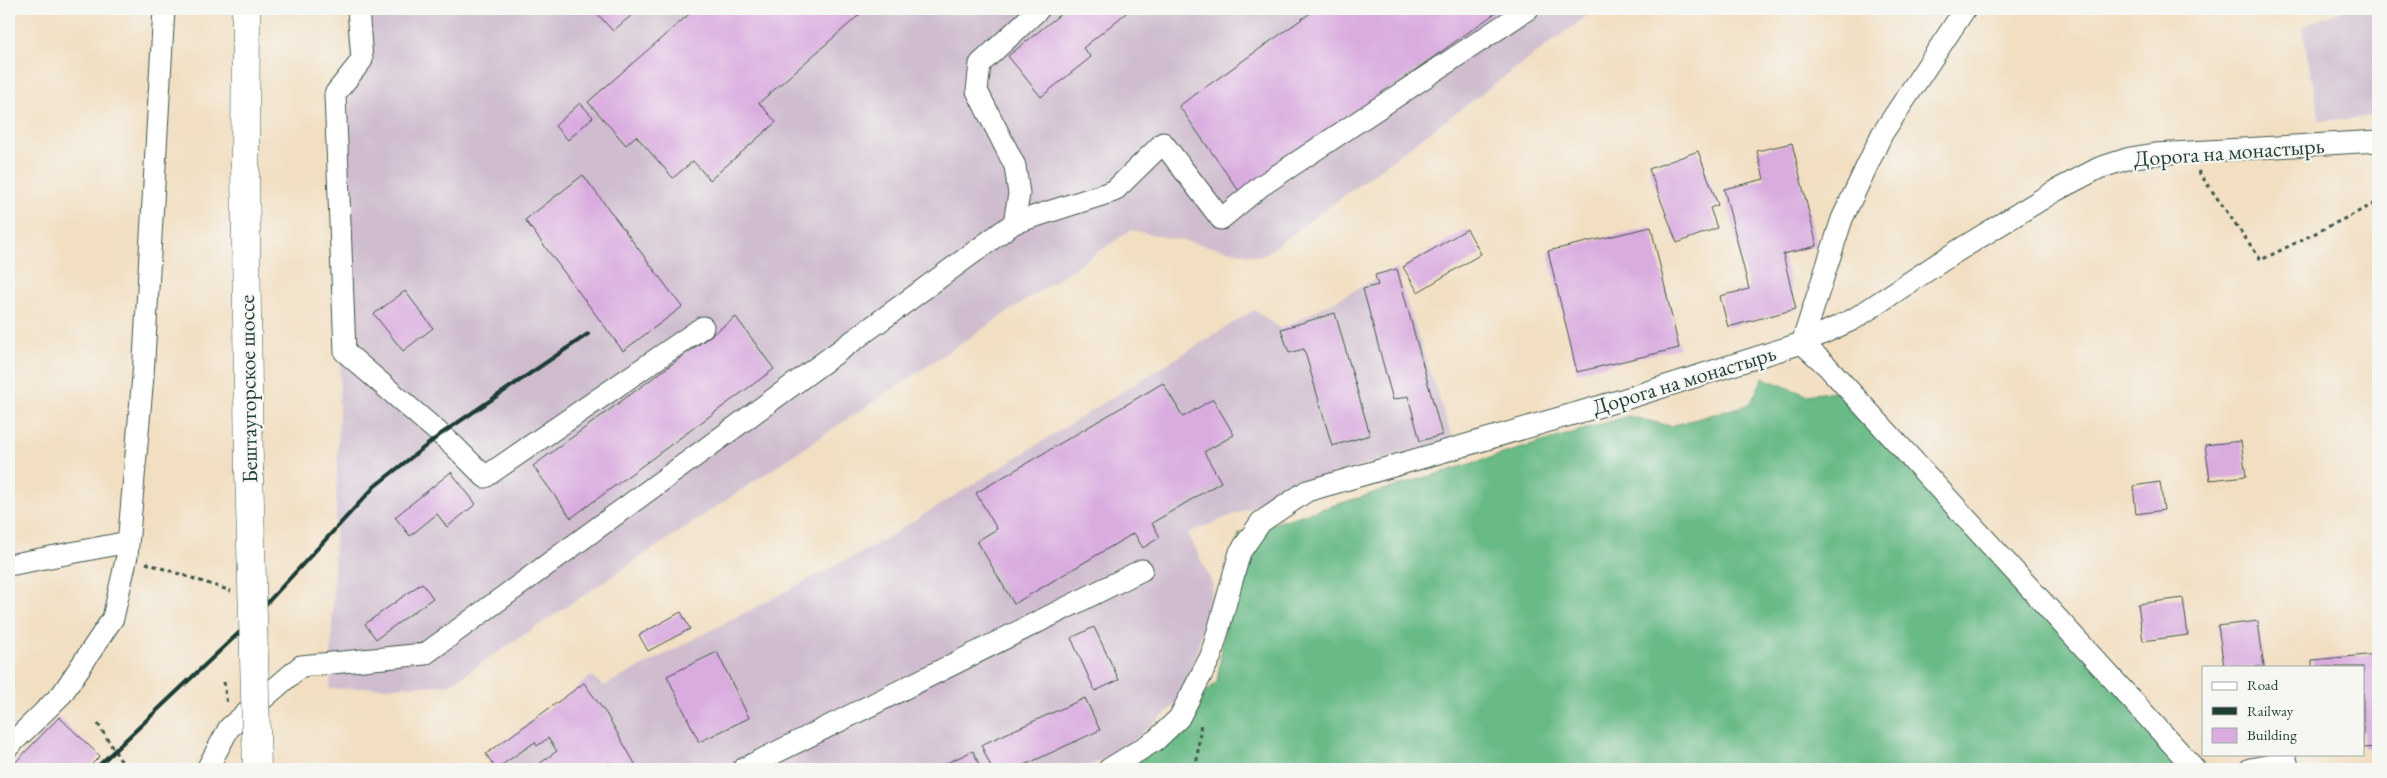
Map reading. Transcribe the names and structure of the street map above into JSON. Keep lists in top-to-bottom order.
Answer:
{
  "streets": {
    "main road": ["Бештаугорское шоссе"],
    "street": ["Дорога на монастырь"]
  },
  "legend": ["Road", "Railway", "Building"]
}
